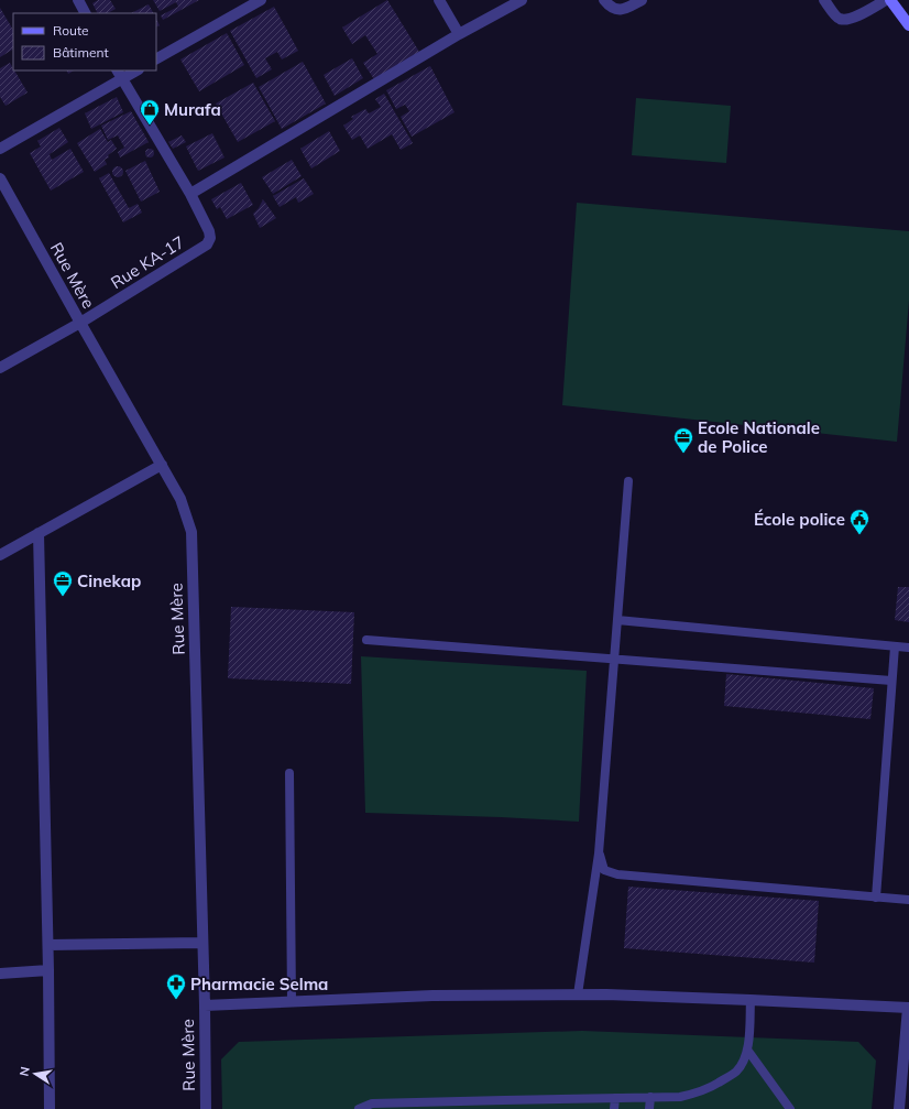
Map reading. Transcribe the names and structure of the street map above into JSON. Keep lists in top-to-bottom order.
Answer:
{
  "streets": {
    "street": ["Rue KA-17", "Rue Mère"]
  },
  "crossings": [
    ["Rue KA-17", "Rue Mère"]
  ],
  "places": {
    "shop": ["Murafa"],
    "office": ["Ecole Nationale de Police", "Cinekap"],
    "public building": ["École police"],
    "pharmacy": ["Pharmacie Selma"]
  },
  "legend": ["Route", "Bâtiment"],
  "north": "left"
}
